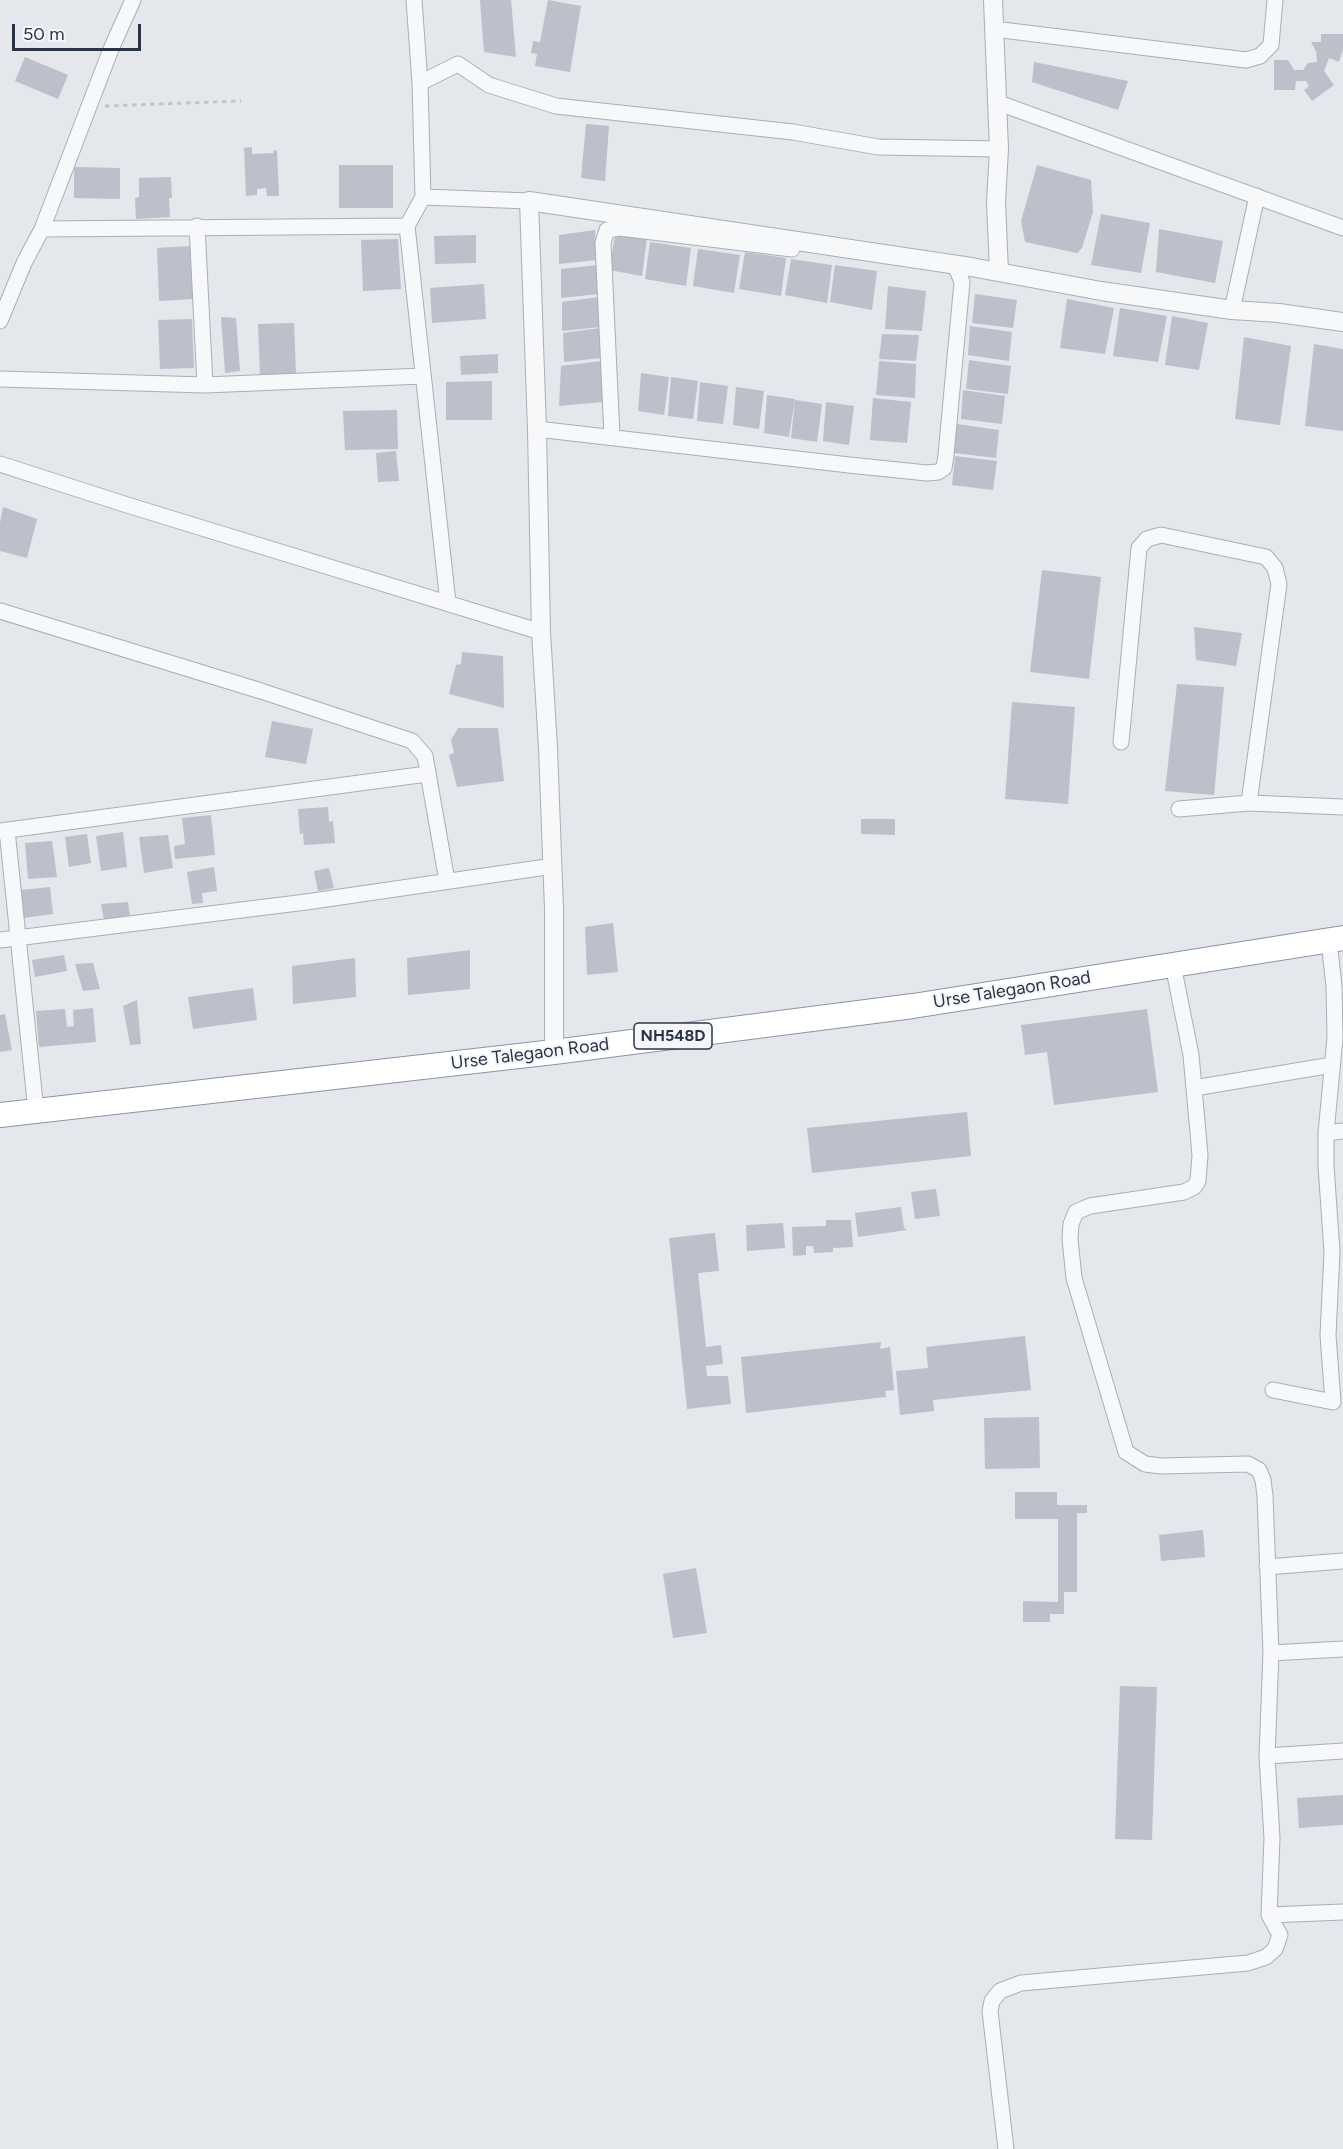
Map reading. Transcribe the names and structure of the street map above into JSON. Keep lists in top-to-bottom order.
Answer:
{
  "streets": {
    "highway": ["Urse Talegaon Road", "NH548D"]
  },
  "scale_bar": "50 m"
}
